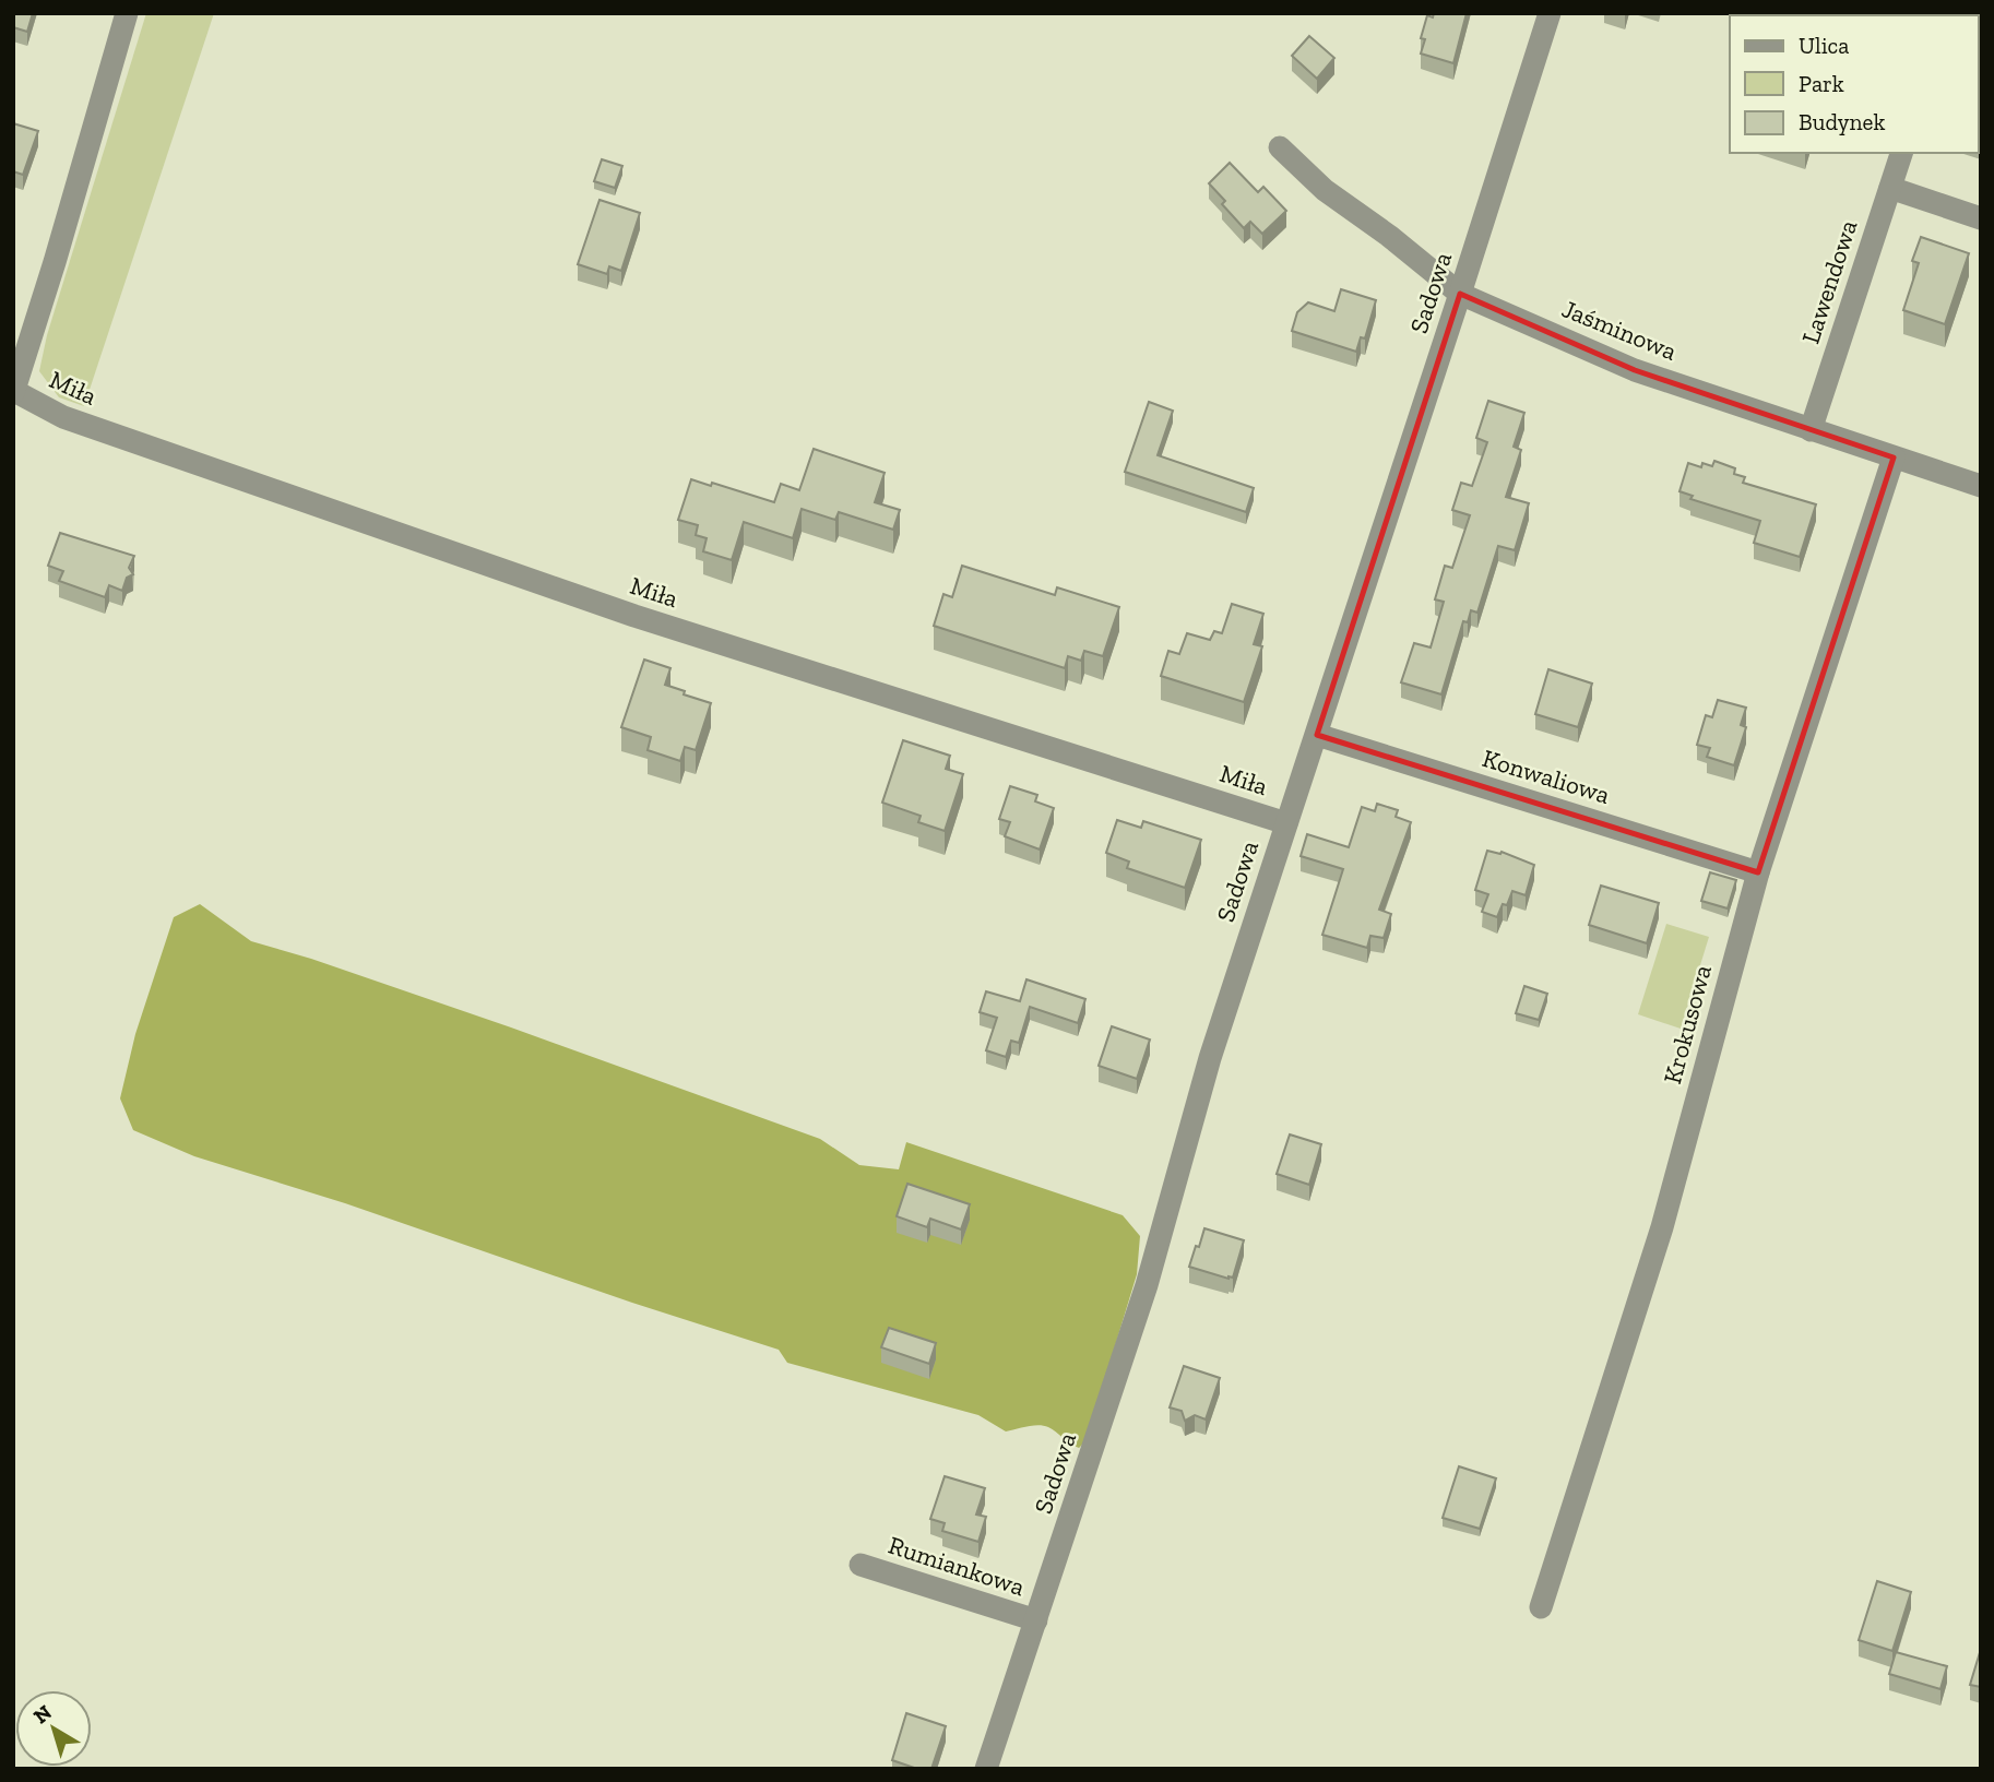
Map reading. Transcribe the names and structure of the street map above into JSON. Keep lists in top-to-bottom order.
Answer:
{
  "streets": {
    "street": [
      "Lawendowa",
      "Sadowa",
      "Jaśminowa",
      "Miła",
      "Konwaliowa",
      "Krokusowa",
      "Rumiankowa"
    ]
  },
  "crossings": [
    ["Lawendowa", "Jaśminowa"],
    ["Sadowa", "Jaśminowa"],
    ["Sadowa", "Miła"],
    ["Sadowa", "Konwaliowa"],
    ["Sadowa", "Rumiankowa"],
    ["Jaśminowa", "Krokusowa"],
    ["Konwaliowa", "Krokusowa"]
  ],
  "legend": ["Ulica", "Park", "Budynek"],
  "north": "top left"
}
